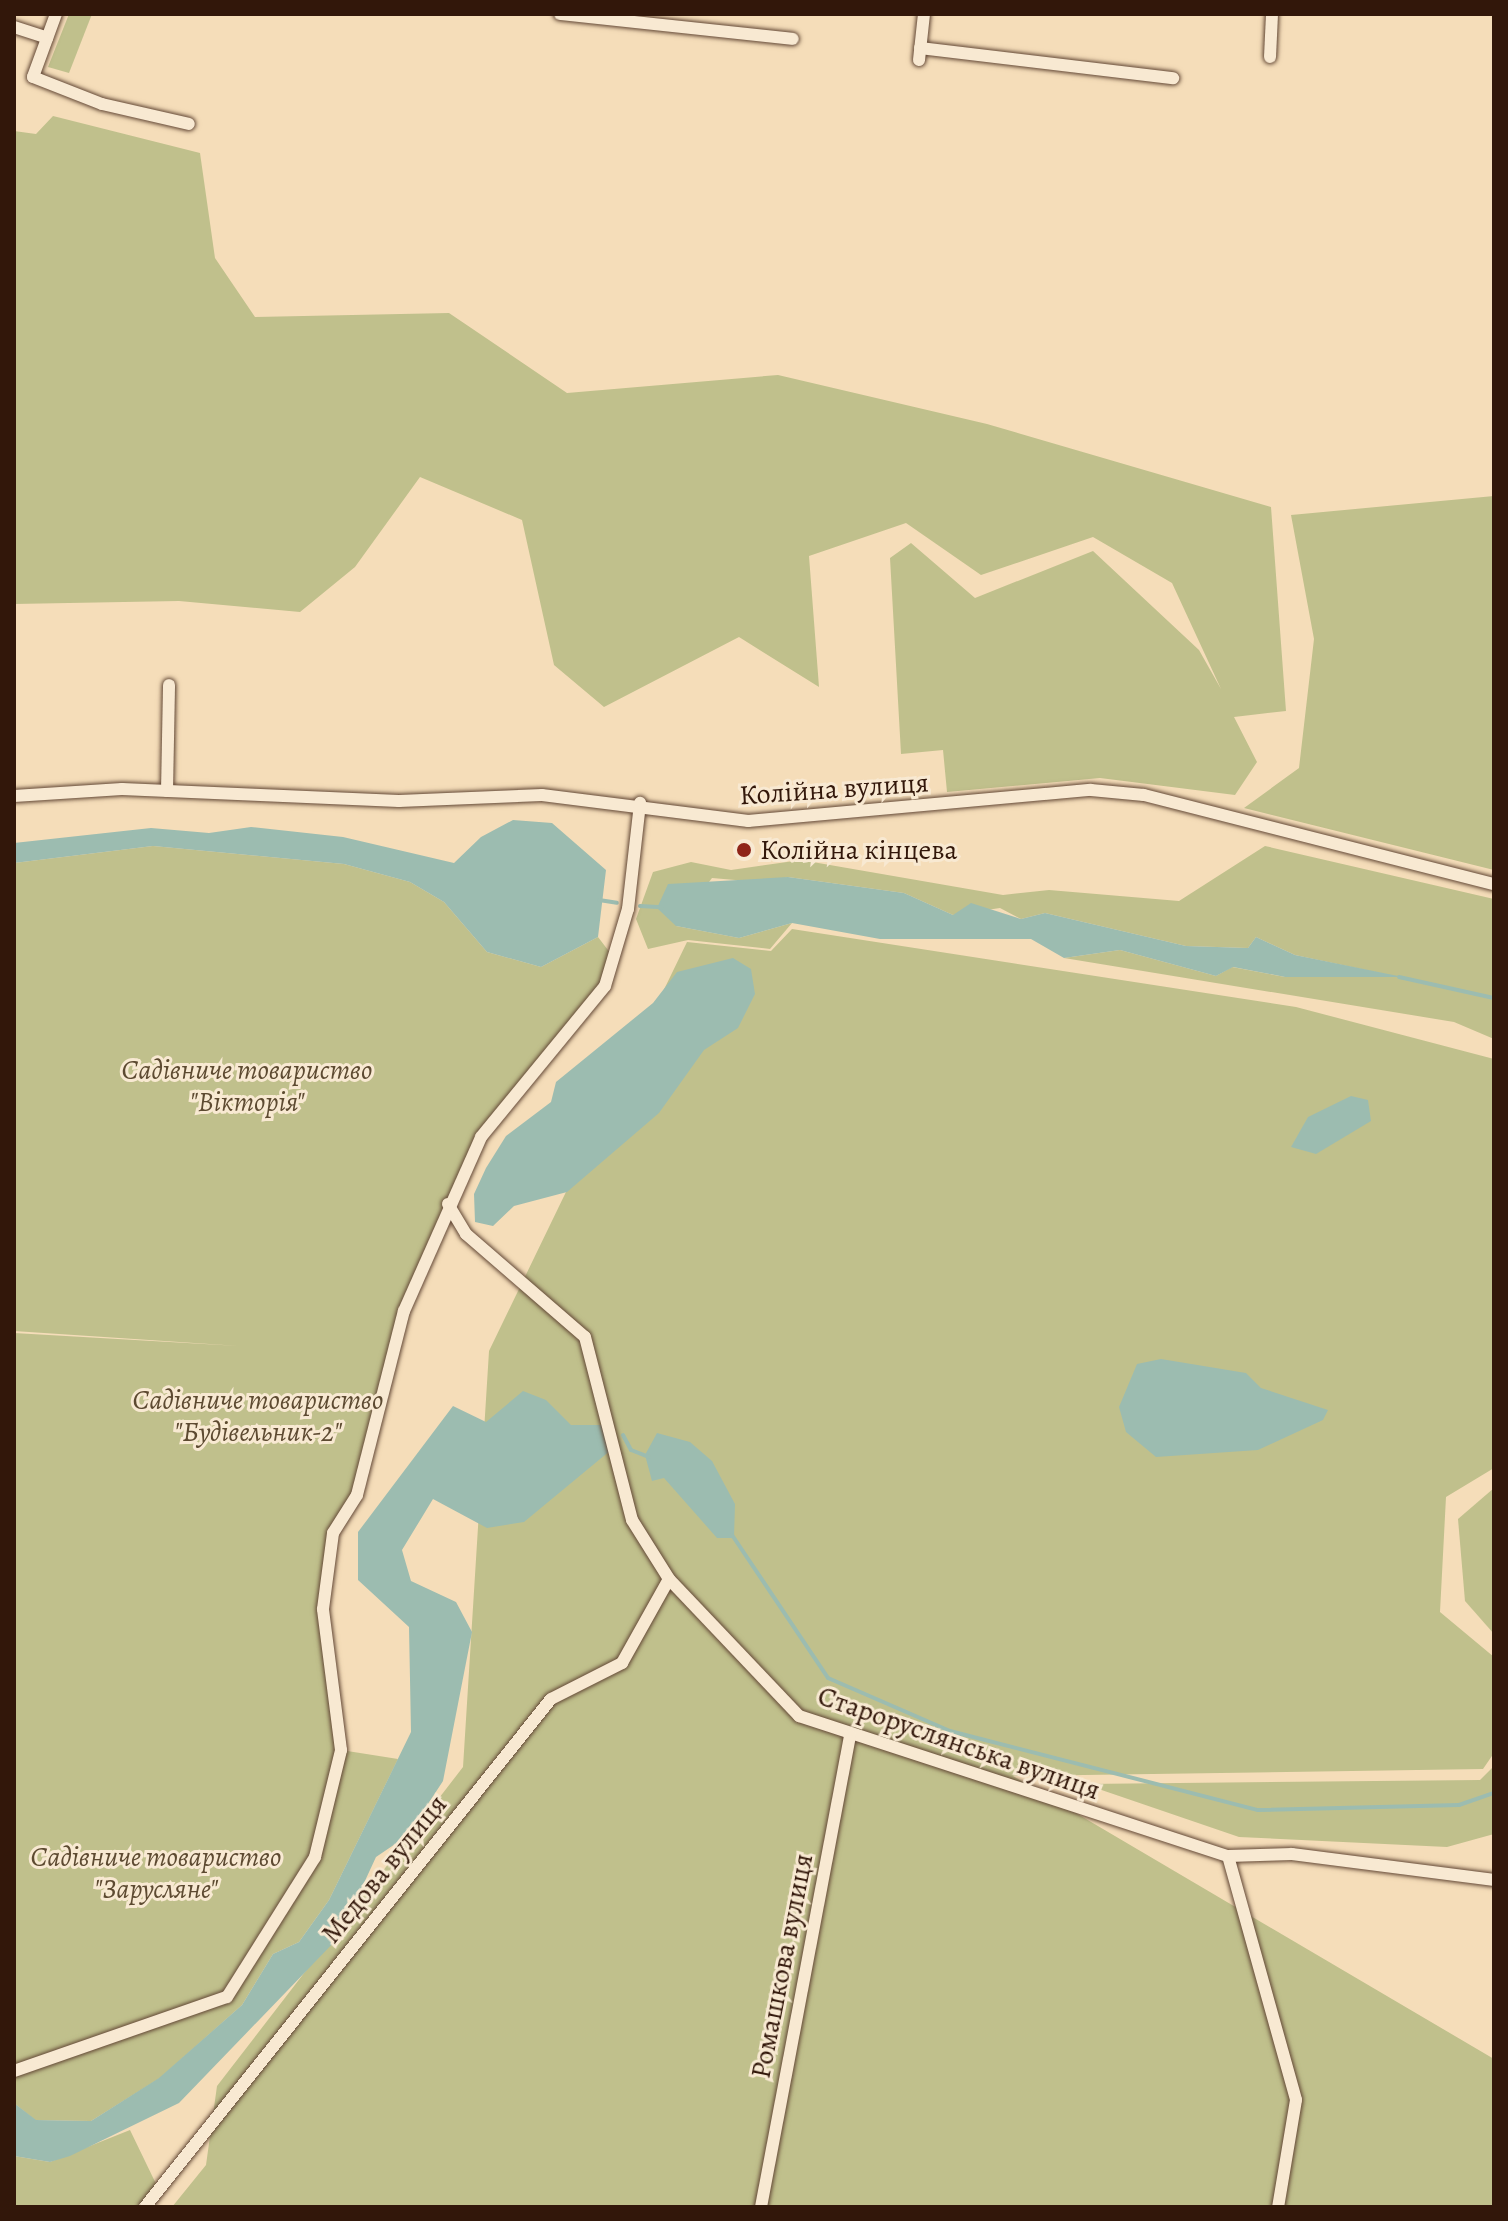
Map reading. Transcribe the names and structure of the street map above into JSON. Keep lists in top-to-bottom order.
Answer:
{
  "streets": {
    "street": [
      "Колійна вулиця",
      "Староруслянська вулиця",
      "Медова вулиця",
      "Ромашкова вулиця"
    ]
  },
  "crossings": [
    ["Староруслянська вулиця", "Медова вулиця"],
    ["Староруслянська вулиця", "Ромашкова вулиця"]
  ],
  "parks": ["Садівниче товариство \"Вікторія\"", "Садівниче товариство \"Будівельник-2\"", "Садівниче товариство \"Зарусляне\""],
  "places": ["Колійна кінцева"]
}
